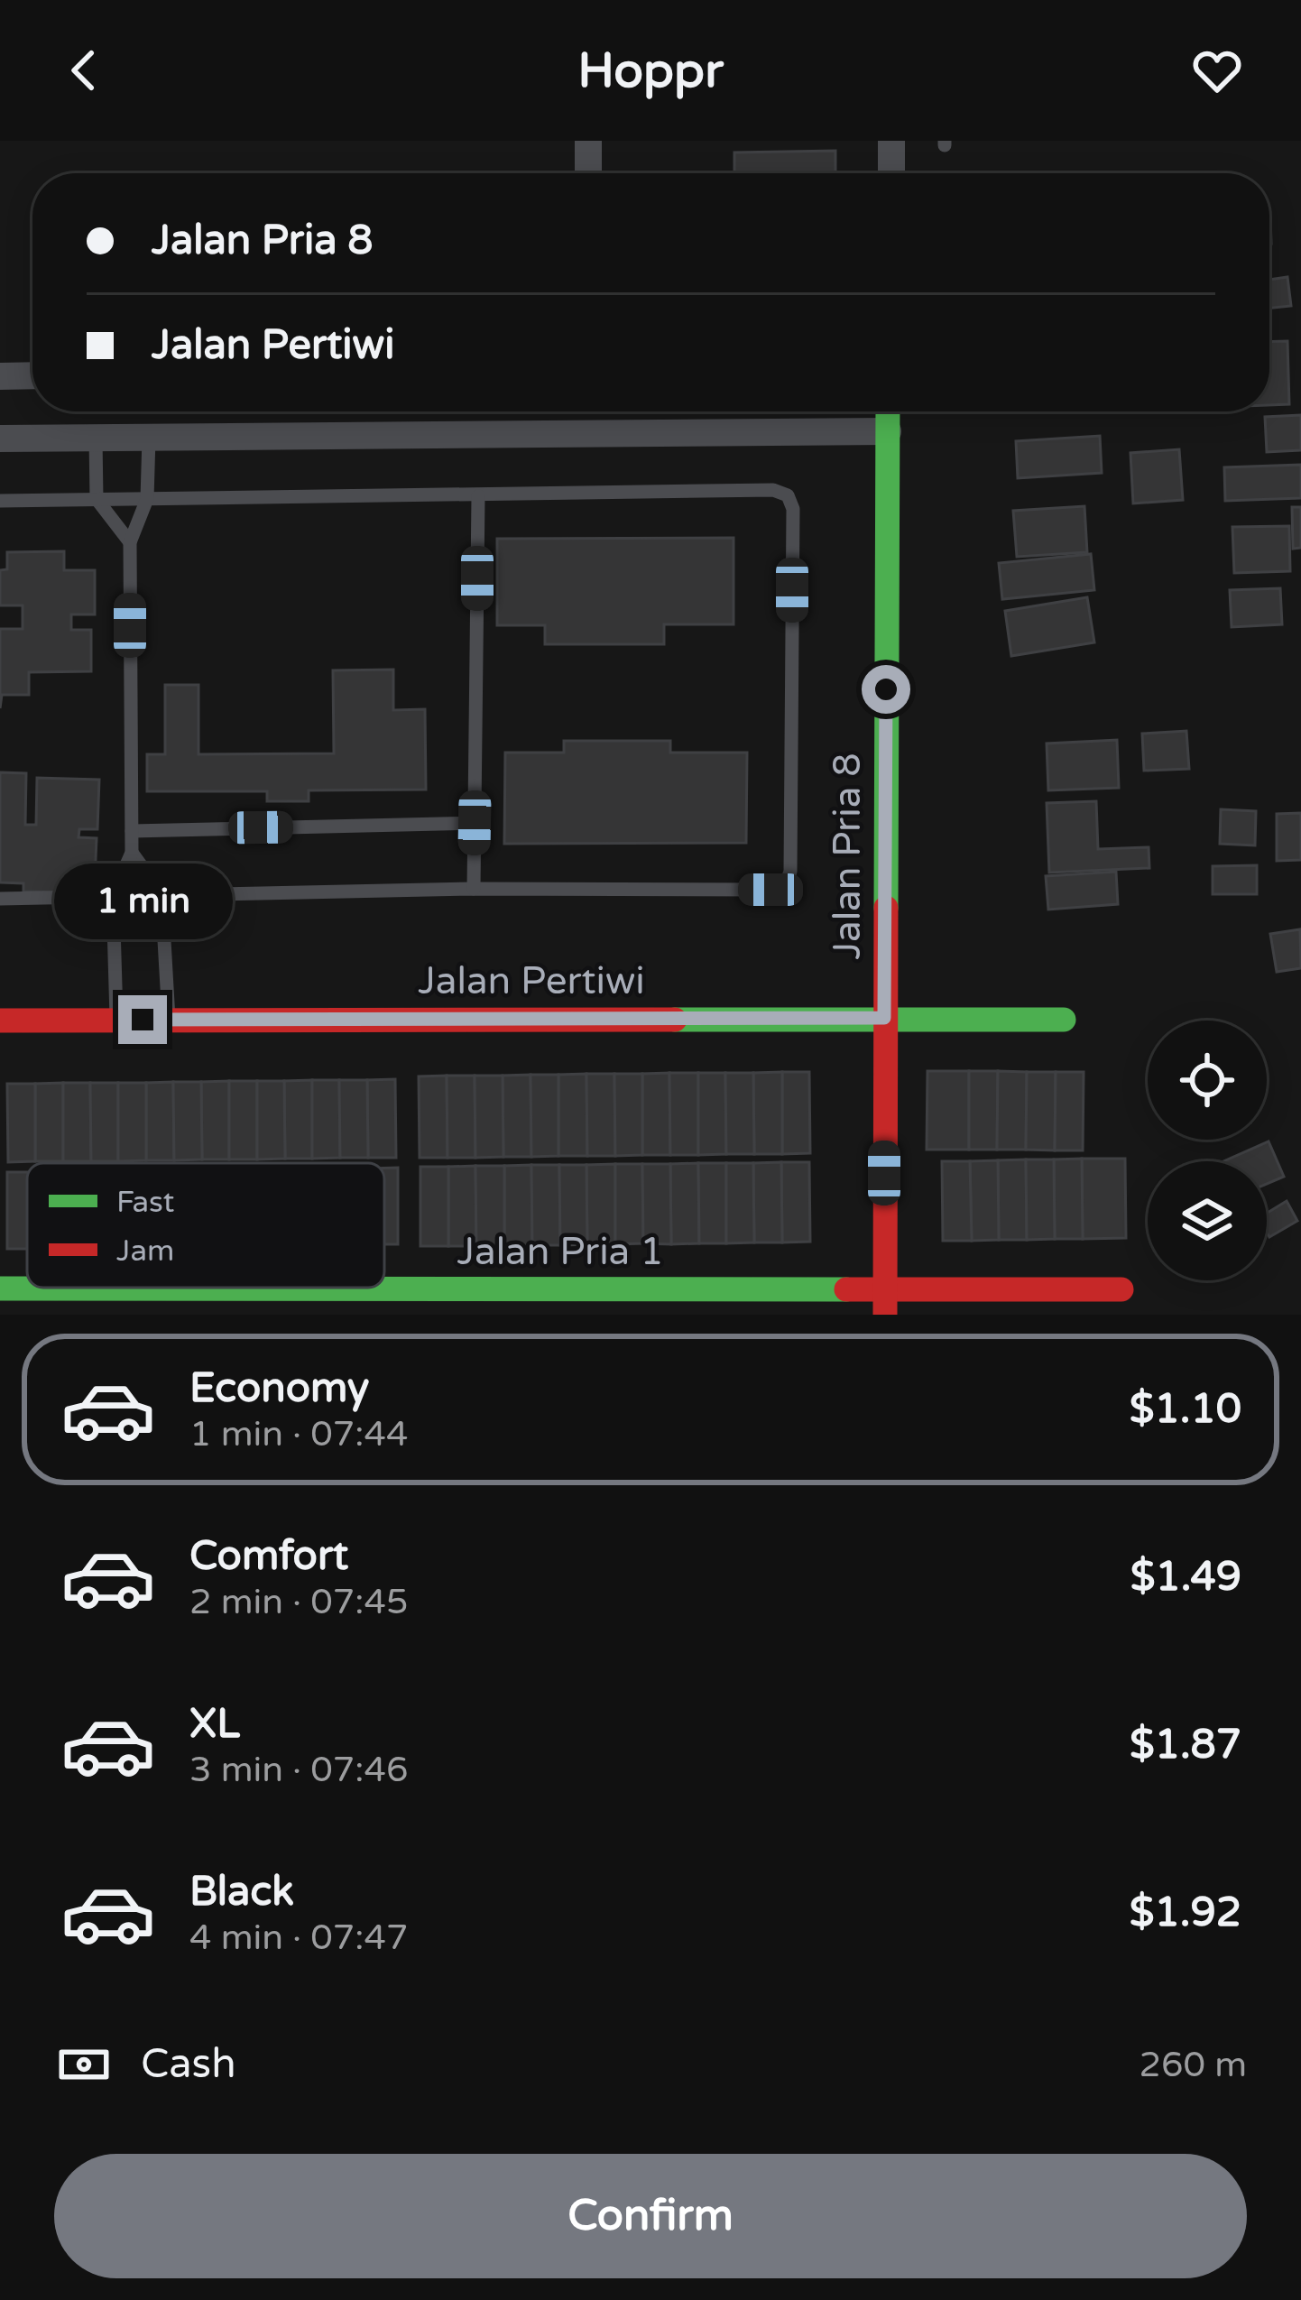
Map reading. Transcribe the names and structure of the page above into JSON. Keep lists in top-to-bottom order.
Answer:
{
  "streets": {
    "street": ["Jalan Pria 8", "Jalan Pertiwi", "Jalan Pria 1"]
  },
  "crossings": [
    ["Jalan Pria 8", "Jalan Pertiwi"],
    ["Jalan Pria 8", "Jalan Pria 1"]
  ],
  "legend": ["Fast", "Jam"],
  "page": {
    "header": "Hoppr",
    "banner": ["Jalan Pria 8", "Jalan Pertiwi"],
    "bubble": "1 min",
    "list": [
      {
        "name": "Economy",
        "note": "1 min · 07:44",
        "value": "$1.10"
      },
      {
        "name": "Comfort",
        "note": "2 min · 07:45",
        "value": "$1.49"
      },
      {
        "name": "XL",
        "note": "3 min · 07:46",
        "value": "$1.87"
      },
      {
        "name": "Black",
        "note": "4 min · 07:47",
        "value": "$1.92"
      }
    ],
    "pay": ["Cash", "260 m"],
    "buttons": "Confirm"
  }
}
